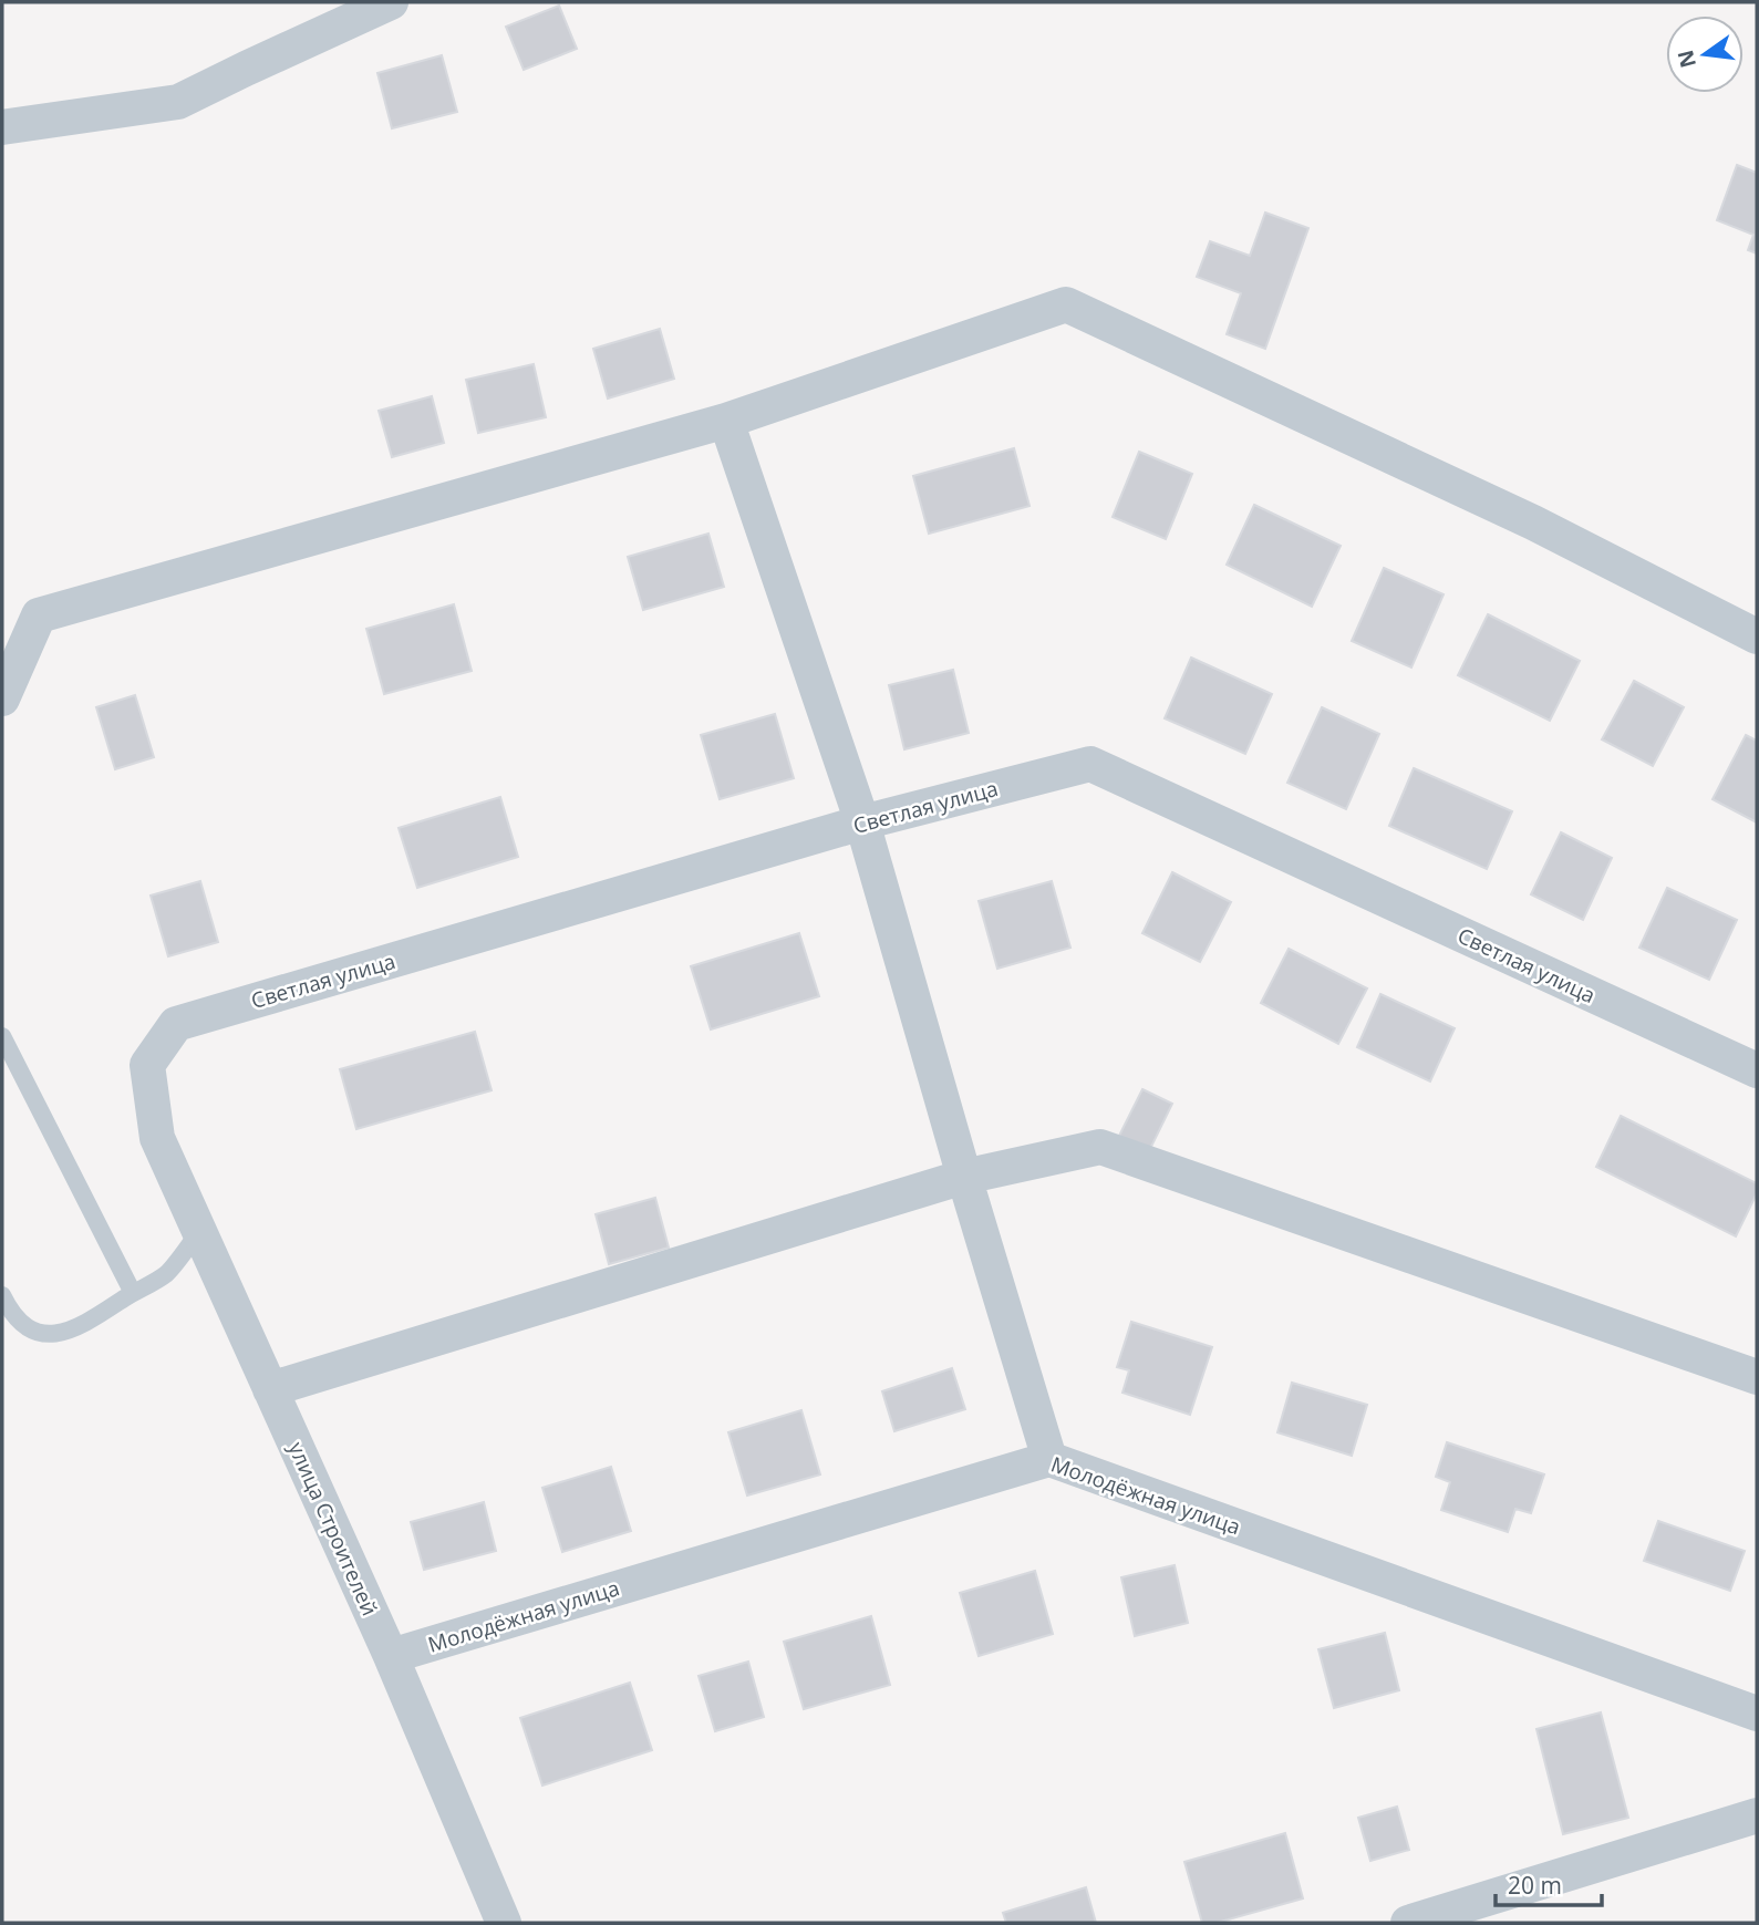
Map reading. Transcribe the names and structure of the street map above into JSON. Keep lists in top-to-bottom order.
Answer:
{
  "streets": {
    "street": ["Светлая улица", "Молодёжная улица", "улица Строителей"]
  },
  "crossings": [
    ["Светлая улица", "улица Строителей"],
    ["Молодёжная улица", "улица Строителей"]
  ],
  "scale_bar": "20 m",
  "north": "left"
}
